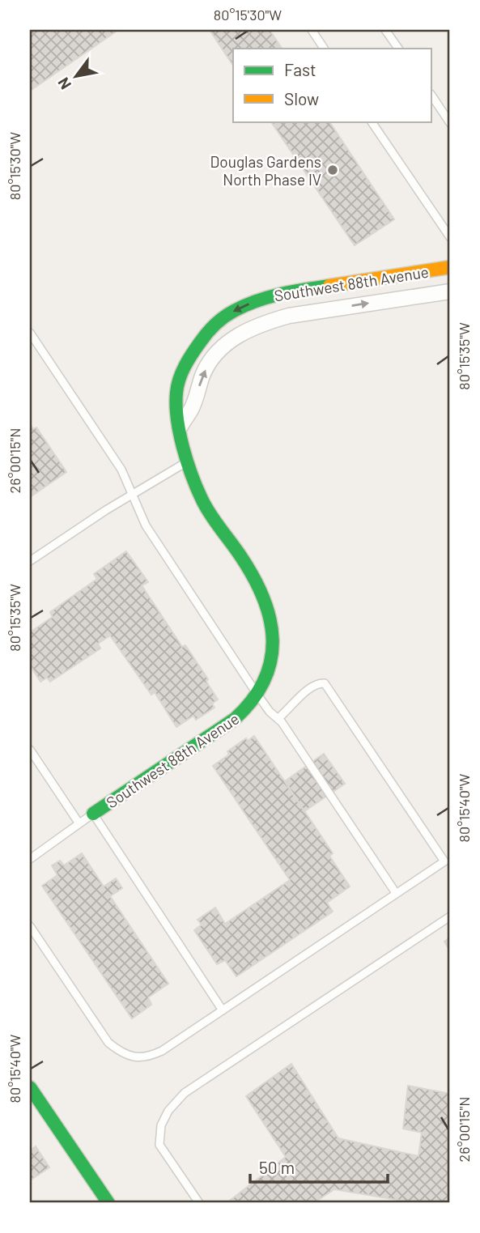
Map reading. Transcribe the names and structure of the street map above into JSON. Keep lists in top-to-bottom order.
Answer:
{
  "streets": {
    "street": ["Southwest 88th Avenue"]
  },
  "places": ["Douglas Gardens North Phase IV"],
  "legend": ["Fast", "Slow"],
  "scale_bar": "50 m",
  "north": "bottom left",
  "coordinates": [
    "80°15'30\"W",
    "80°15'35\"W",
    "26°00'15\"N",
    "80°15'40\"W"
  ]
}
